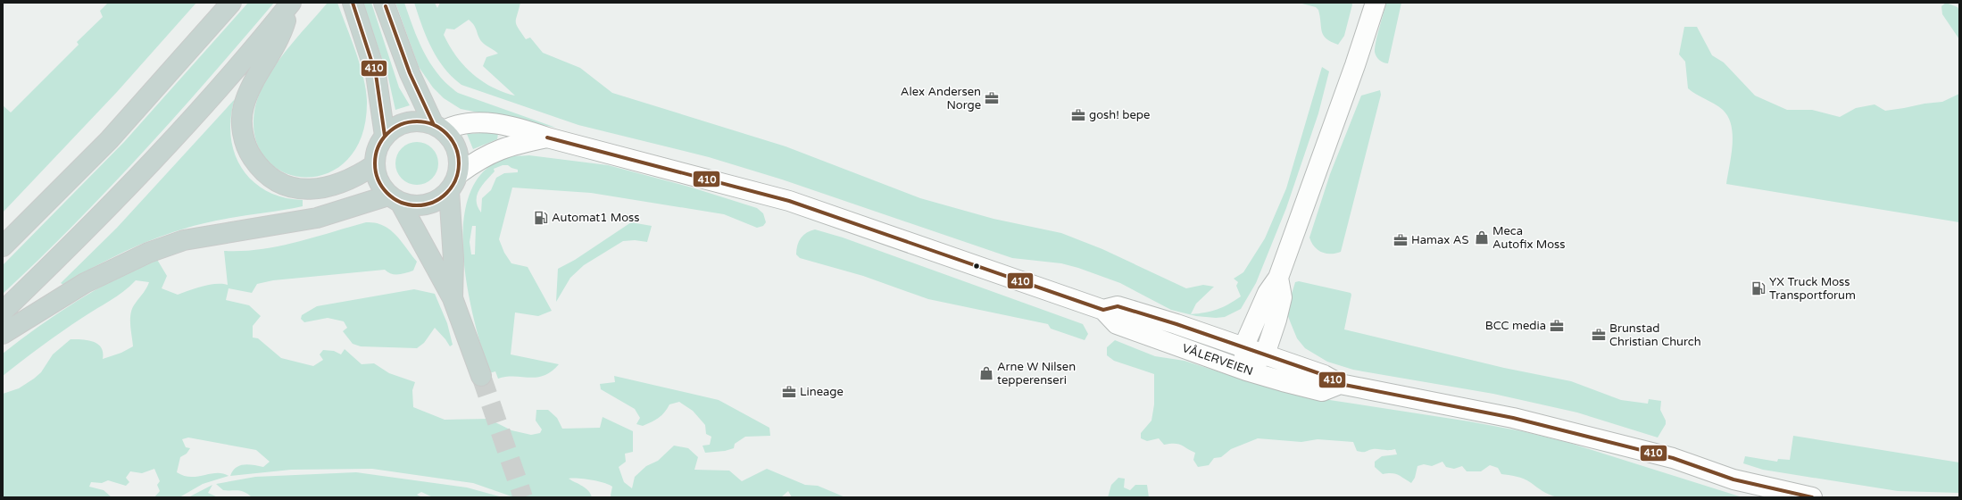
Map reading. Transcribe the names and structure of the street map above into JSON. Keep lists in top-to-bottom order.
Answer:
{
  "streets": {
    "street": ["VÅLERVEIEN"]
  },
  "places": {
    "office": [
      "Alex Andersen Norge",
      "gosh! bepe",
      "Hamax AS",
      "BCC media",
      "Brunstad Christian Church",
      "Lineage"
    ],
    "fuel station": ["Automat1 Moss", "YX Truck Moss Transportforum"],
    "shop": ["Meca Autofix Moss", "Arne W Nilsen tepperenseri"]
  },
  "lines": ["transit line 410"]
}
